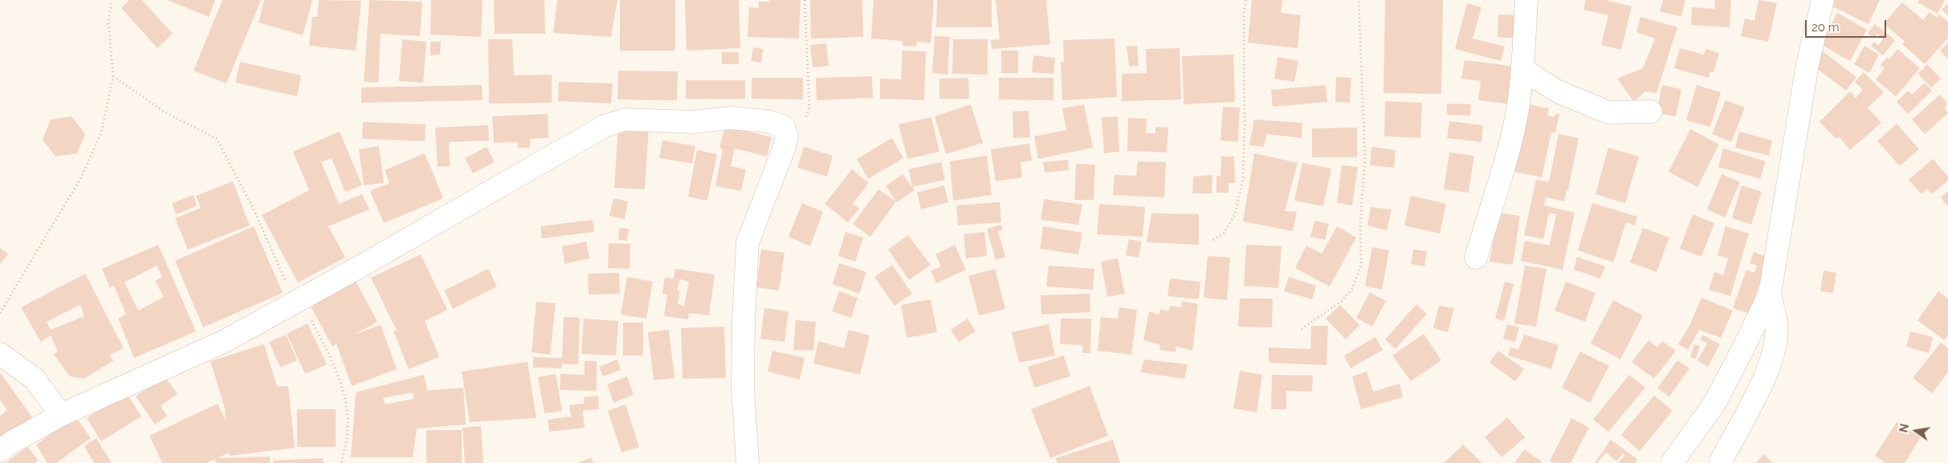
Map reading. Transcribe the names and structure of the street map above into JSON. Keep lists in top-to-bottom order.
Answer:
{
  "scale_bar": "20 m",
  "north": "left"
}
